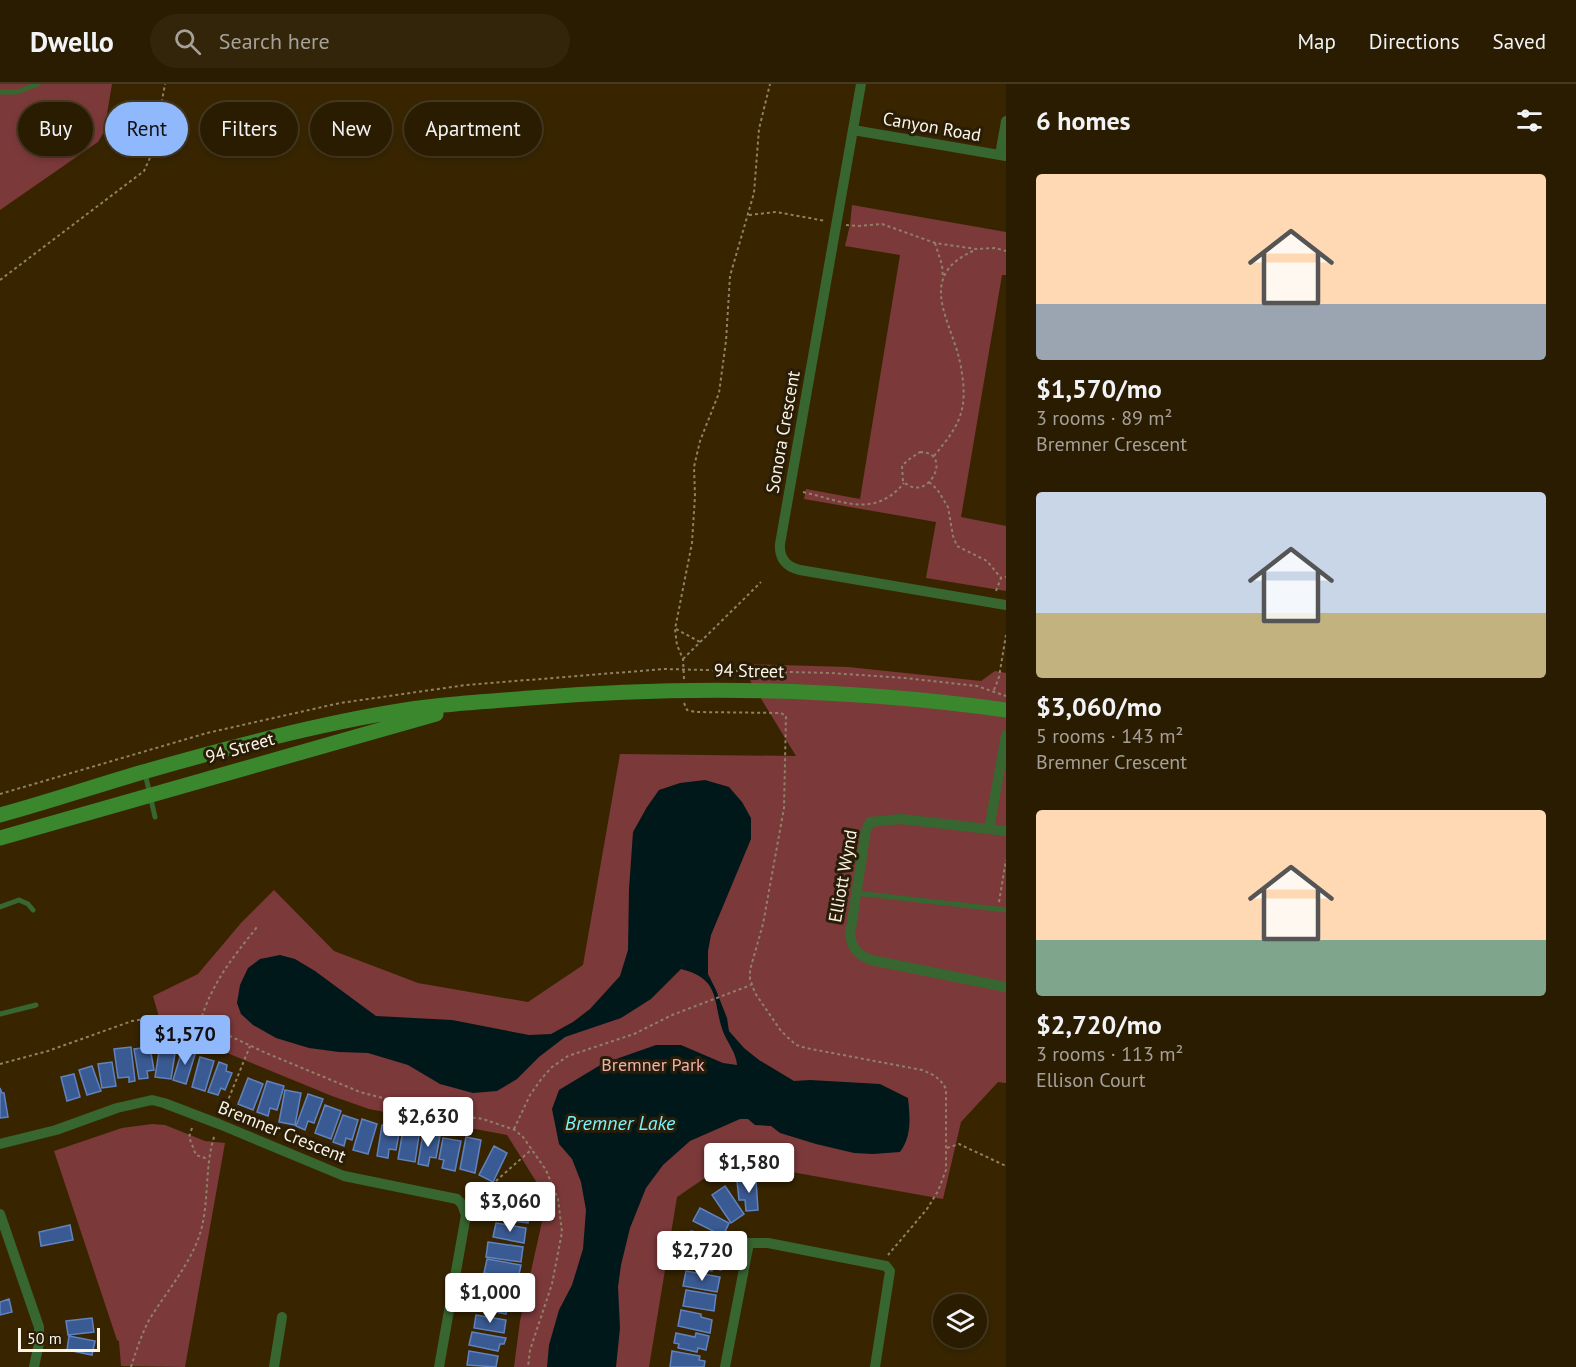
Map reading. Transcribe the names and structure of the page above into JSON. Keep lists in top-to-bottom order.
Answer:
{
  "streets": {
    "main road": ["94 Street"],
    "street": [
      "Canyon Road",
      "Sonora Crescent",
      "Elliott Wynd",
      "Bremner Crescent"
    ]
  },
  "crossings": [
    ["Canyon Road", "Sonora Crescent"]
  ],
  "water": ["Bremner Lake"],
  "parks": ["Bremner Park"],
  "scale_bar": "50 m",
  "page": {
    "header": "Dwello",
    "search": "Search here",
    "nav": ["Map", "Directions", "Saved"],
    "heading": "6 homes",
    "chip": [
      "Buy",
      "Rent",
      "Filters",
      "New",
      "Apartment"
    ],
    "list": [
      {
        "name": "$1,570/mo",
        "note": "3 rooms · 89 m² · Bremner Crescent"
      },
      {
        "name": "$3,060/mo",
        "note": "5 rooms · 143 m² · Bremner Crescent"
      },
      {
        "name": "$2,720/mo",
        "note": "3 rooms · 113 m² · Ellison Court"
      }
    ],
    "price": [
      "$1,570",
      "$2,630",
      "$1,580",
      "$3,060",
      "$2,720",
      "$1,000"
    ],
    "scale": "50 m"
  }
}
